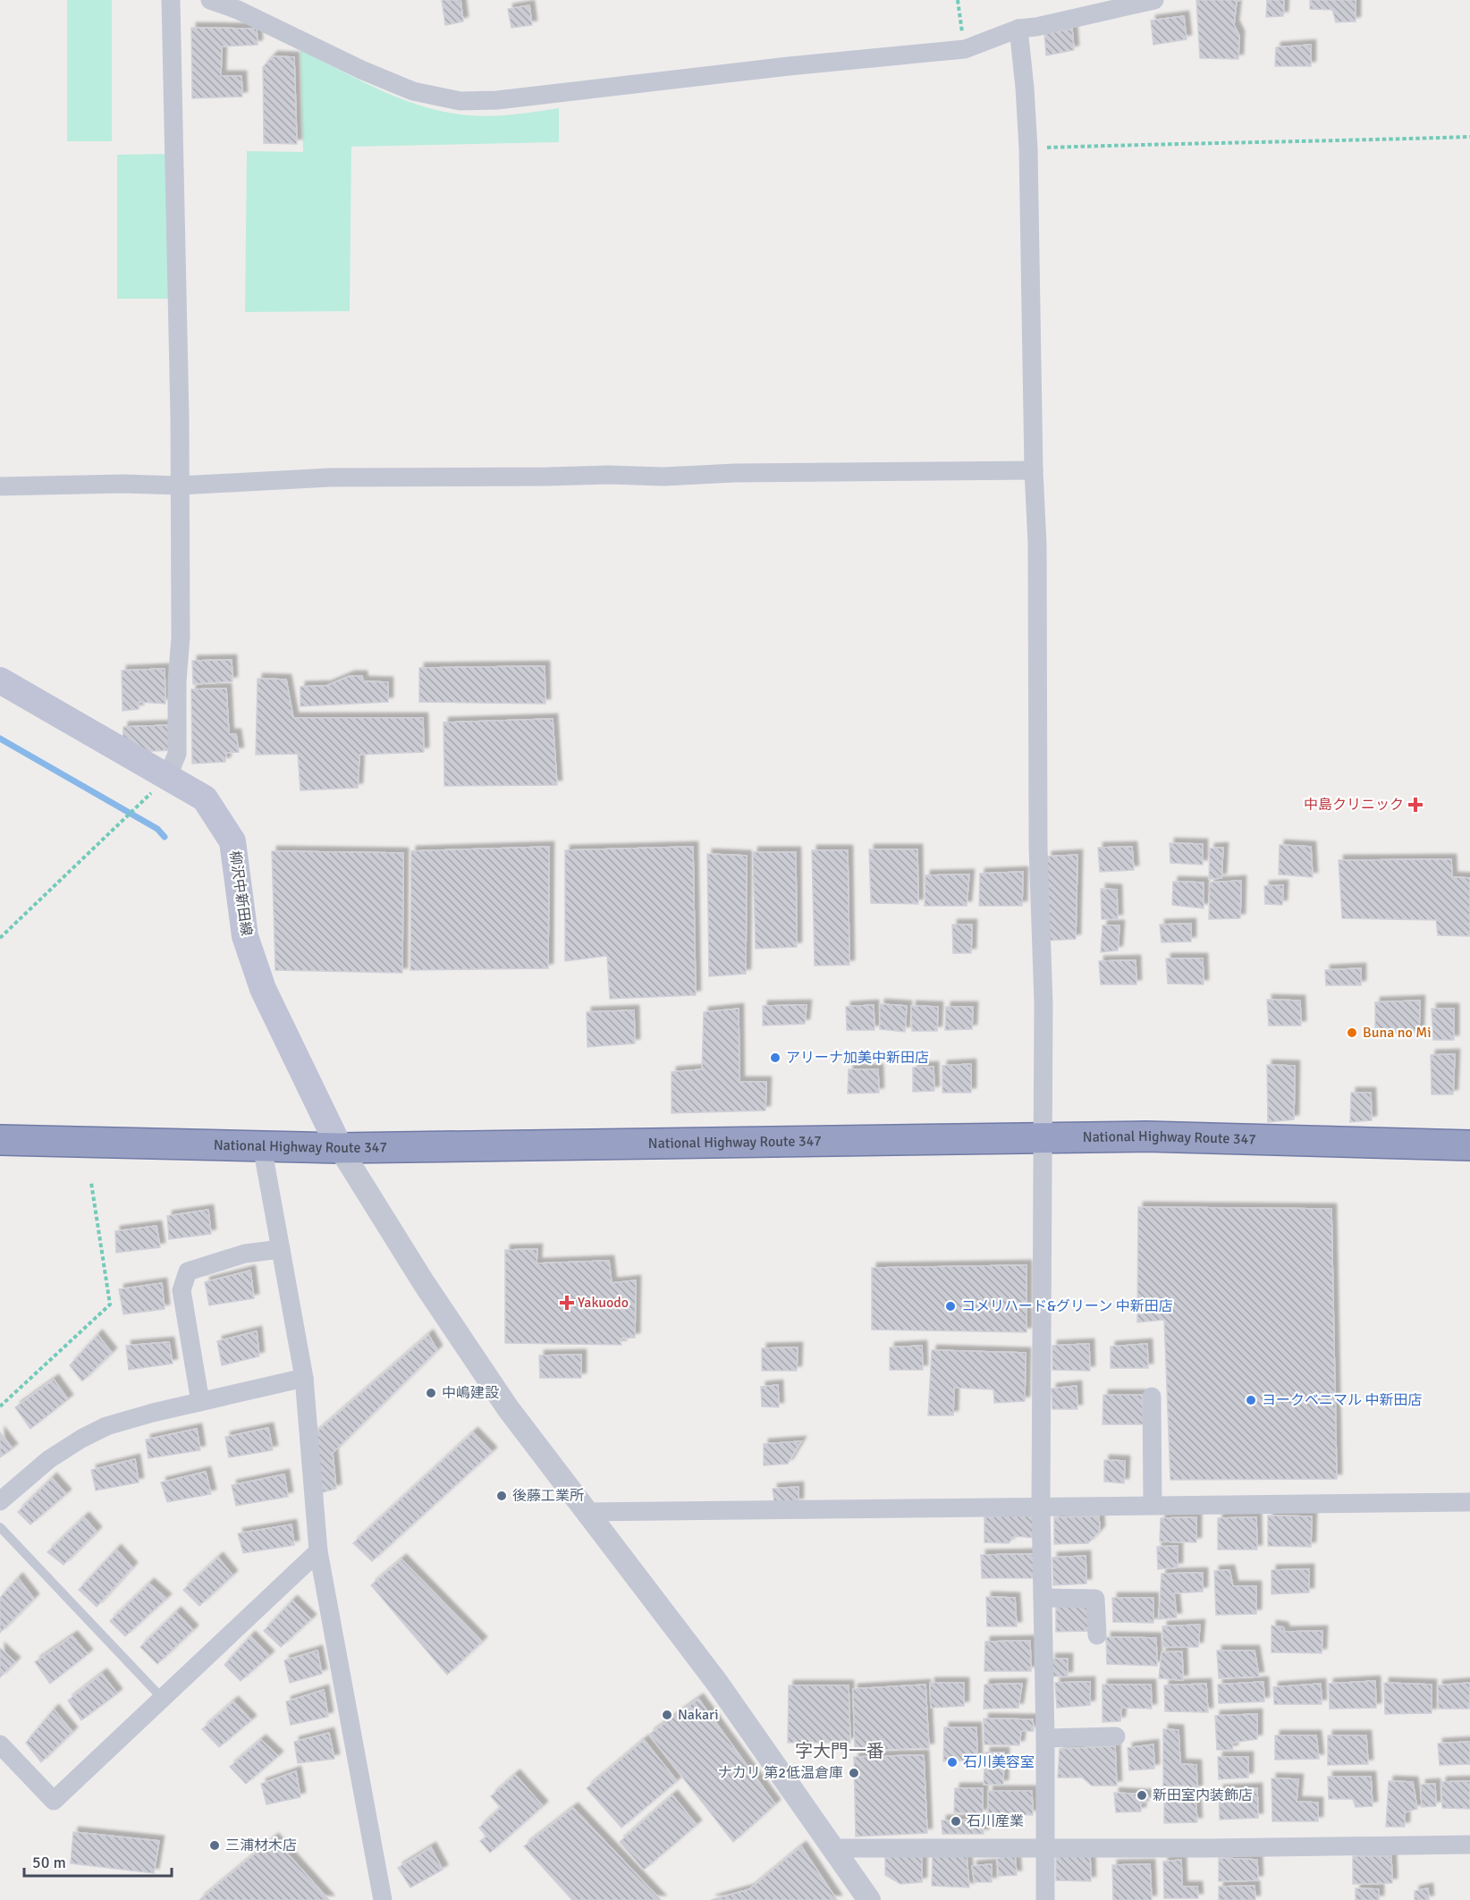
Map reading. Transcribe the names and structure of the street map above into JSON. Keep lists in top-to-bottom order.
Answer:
{
  "streets": {
    "highway": ["National Highway Route 347"],
    "main road": ["柳沢中新田線"]
  },
  "crossings": [
    ["柳沢中新田線", "National Highway Route 347"]
  ],
  "districts": ["字大門一番"],
  "places": {
    "health": ["中島クリニック", "Yakuodo"],
    "other": [
      "Buna no Mi",
      "アリーナ加美中新田店",
      "コメリハード&グリーン 中新田店",
      "中嶋建設",
      "ヨークベニマル 中新田店",
      "後藤工業所",
      "Nakari",
      "石川美容室",
      "ナカリ 第2低温倉庫",
      "新田室内装飾店",
      "石川産業",
      "三浦材木店"
    ]
  },
  "scale_bar": "50 m"
}
